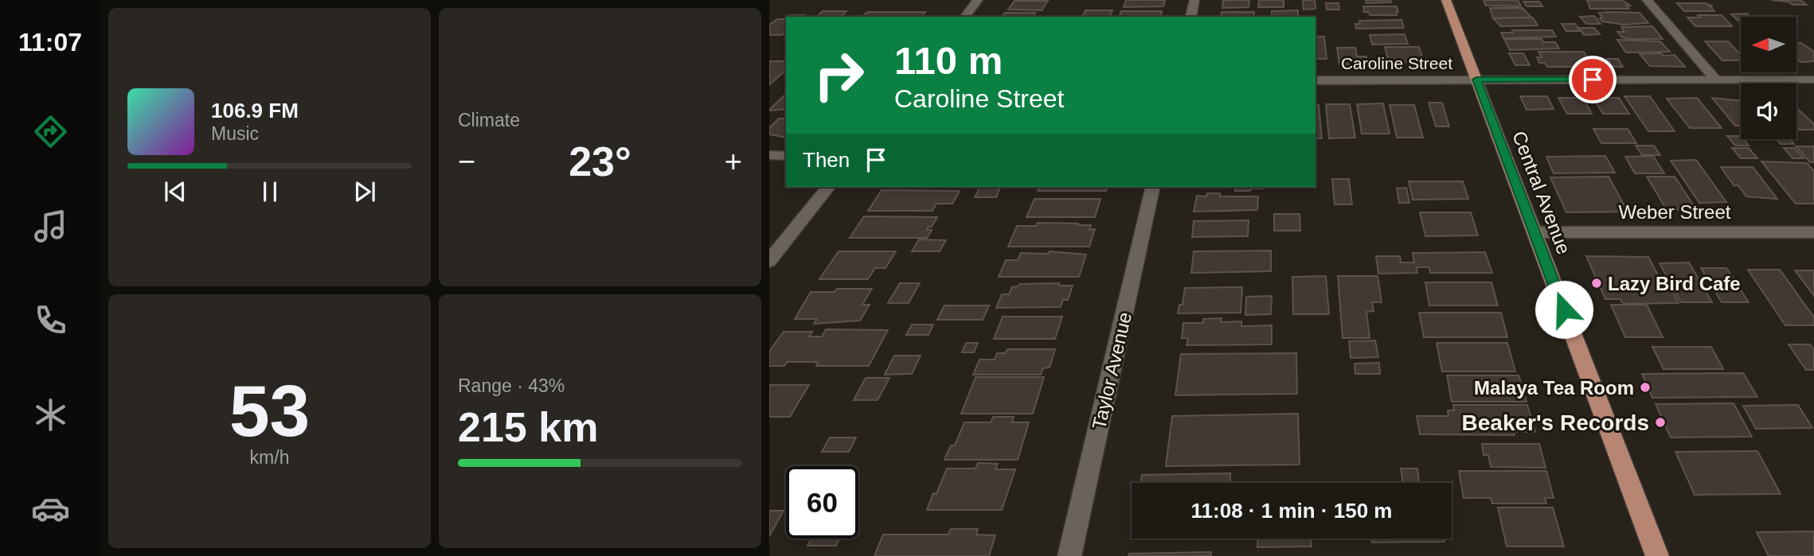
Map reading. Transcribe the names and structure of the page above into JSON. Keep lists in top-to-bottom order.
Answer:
{
  "streets": {
    "main road": ["Central Avenue"],
    "street": ["Caroline Street", "Weber Street", "Taylor Avenue"]
  },
  "crossings": [
    ["Caroline Street", "Central Avenue"],
    ["Central Avenue", "Weber Street"]
  ],
  "places": ["Lazy Bird Cafe", "Malaya Tea Room", "Beaker's Records"],
  "north": "left",
  "page": {
    "tabs": "11:07",
    "tile": [
      "Climate",
      ["53", "km/h"],
      ["Range · 43%", "215 km"]
    ],
    "turn": ["110 m", "Caroline Street"],
    "song": ["106.9 FM", "Music"],
    "then": "Then",
    "heat": ["−", "23°", "+"],
    "limit": "60",
    "trip": "11:08 · 1 min · 150 m"
  }
}
